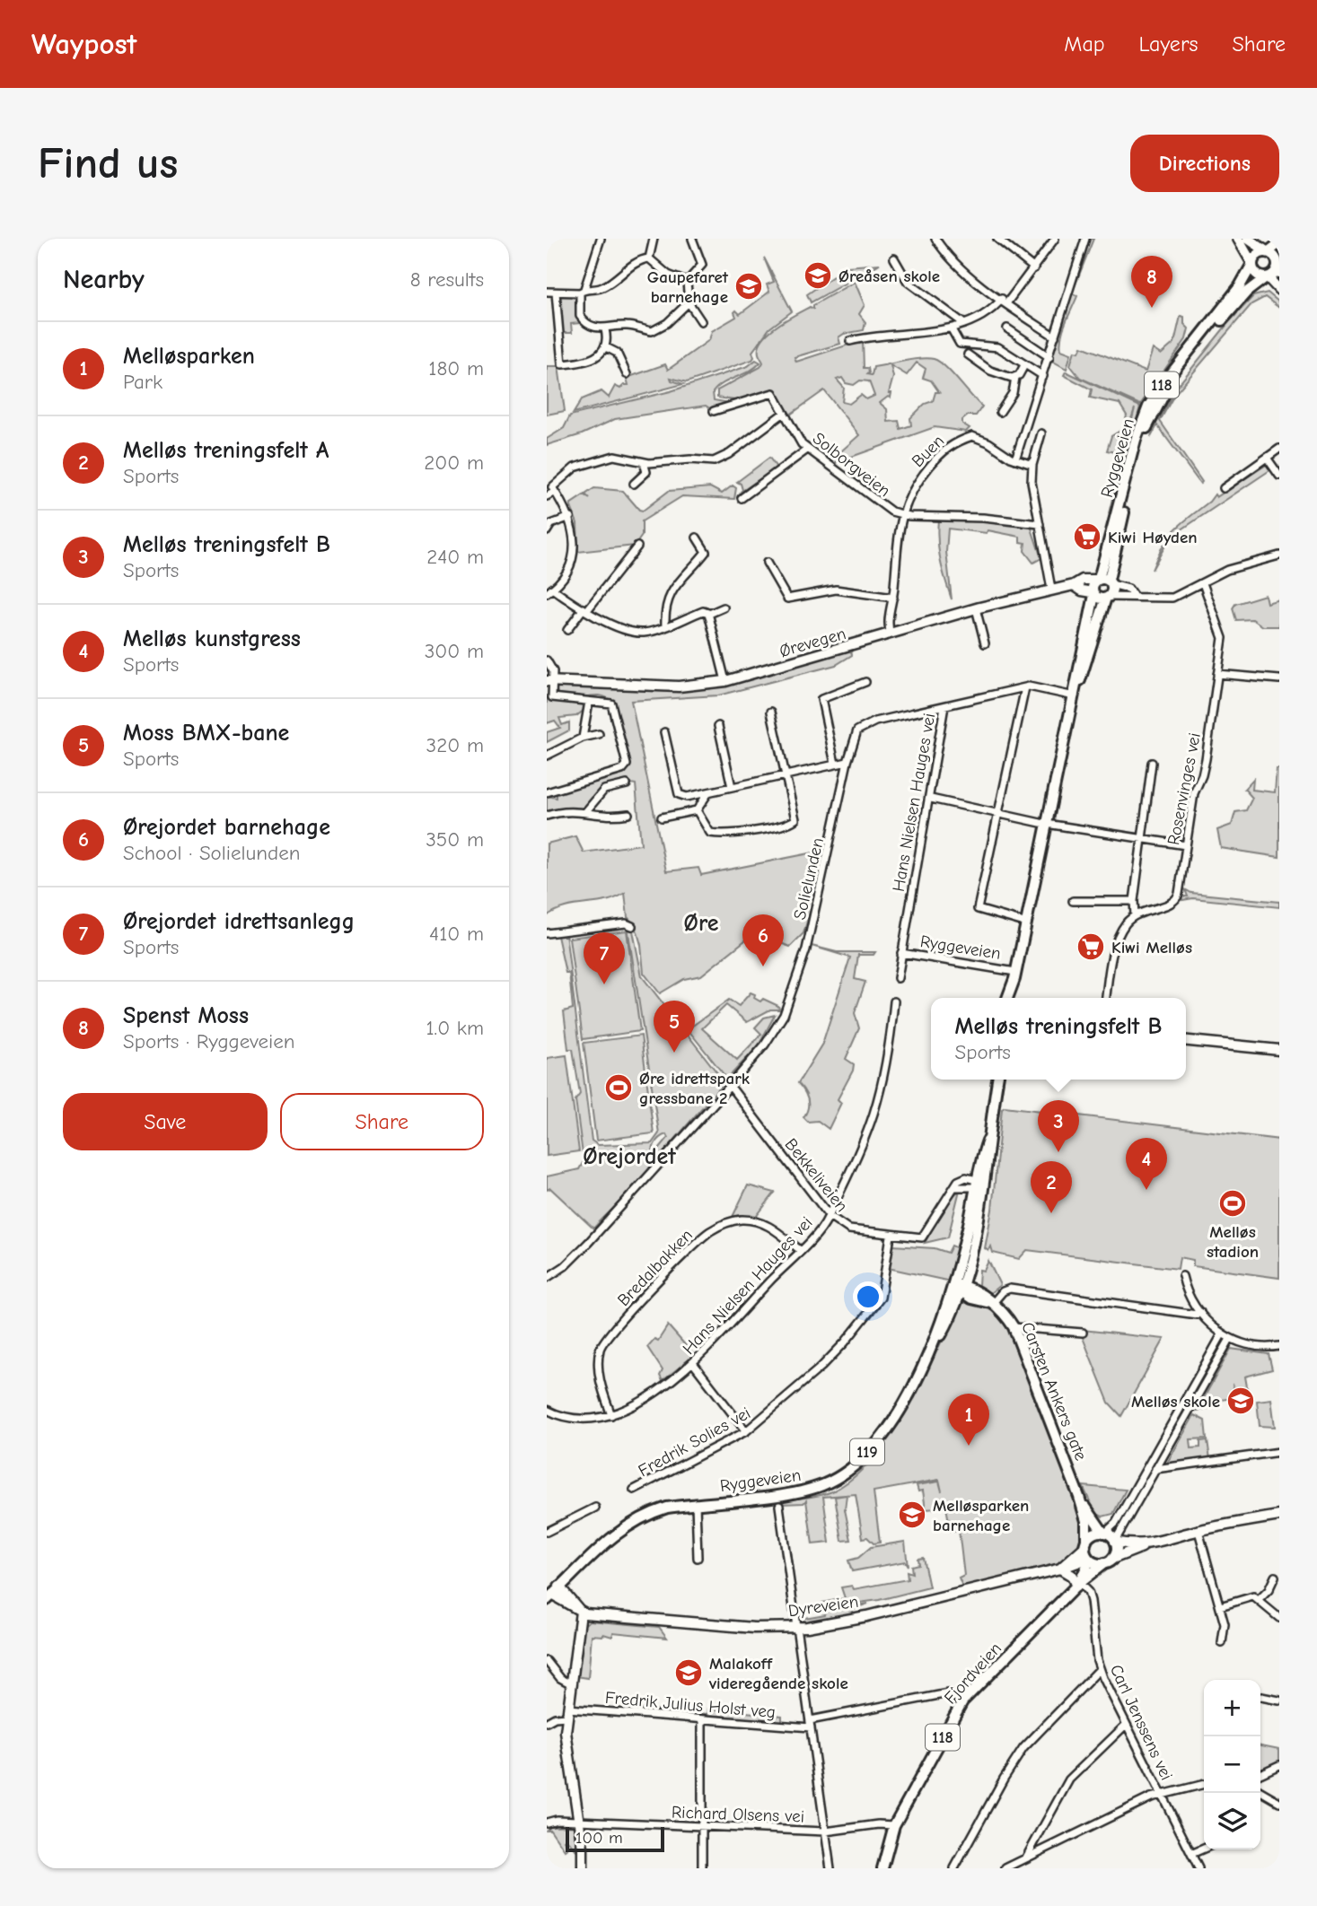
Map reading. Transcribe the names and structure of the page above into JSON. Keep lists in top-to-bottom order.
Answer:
{
  "streets": {
    "main road": [
      "118",
      "Ryggeveien",
      "Carsten Ankers gate",
      "119",
      "Fjordveien"
    ],
    "street": [
      "Buen",
      "Solborgveien",
      "Ørevegen",
      "Rosenvinges vei",
      "Hans Nielsen Hauges vei",
      "Solielunden",
      "Bekkeliveien",
      "Bredalbakken",
      "Fredrik Solies vei",
      "Dyreveien",
      "Fredrik Julius Holst veg",
      "Carl Jenssens vei",
      "Richard Olsens vei"
    ]
  },
  "crossings": [
    ["118", "Ryggeveien"],
    ["118", "Ørevegen"],
    ["Buen", "Solborgveien"],
    ["Buen", "Ørevegen"],
    ["Ryggeveien", "Ørevegen"],
    ["Ryggeveien", "Hans Nielsen Hauges vei"],
    ["Ryggeveien", "Solielunden"],
    ["Ryggeveien", "Bekkeliveien"],
    ["Ryggeveien", "Carsten Ankers gate"],
    ["Ryggeveien", "119"],
    ["Hans Nielsen Hauges vei", "Solielunden"],
    ["Hans Nielsen Hauges vei", "Bekkeliveien"],
    ["Hans Nielsen Hauges vei", "Bredalbakken"],
    ["Solielunden", "Bekkeliveien"],
    ["Bekkeliveien", "Fredrik Solies vei"],
    ["Carsten Ankers gate", "Dyreveien"],
    ["Carsten Ankers gate", "Fjordveien"],
    ["119", "Dyreveien"],
    ["Dyreveien", "Fjordveien"],
    ["Fjordveien", "Fredrik Julius Holst veg"],
    ["Fjordveien", "Carl Jenssens vei"],
    ["Fjordveien", "Richard Olsens vei"]
  ],
  "districts": ["Øre", "Ørejordet"],
  "places": {
    "school or university": [
      "Øreåsen skole",
      "Gaupefaret barnehage",
      "Melløs skole",
      "Melløsparken barnehage",
      "Malakoff videregående skole"
    ],
    "supermarket": ["Kiwi Høyden", "Kiwi Melløs"],
    "sports": ["Øre idrettspark gressbane 2", "Melløs stadion"]
  },
  "scale_bar": "100 m",
  "page": {
    "header": "Waypost",
    "nav": ["Map", "Layers", "Share"],
    "buttons": [
      "Directions",
      ["Save", "Share"]
    ],
    "title": "Find us",
    "heading": ["Nearby", "8 results"],
    "pins": [
      "8",
      "6",
      "7",
      "5",
      "3",
      "4",
      "2",
      "1"
    ],
    "list": [
      {
        "mark": "1",
        "name": "Melløsparken",
        "note": "Park",
        "value": "180 m"
      },
      {
        "mark": "2",
        "name": "Melløs treningsfelt A",
        "note": "Sports",
        "value": "200 m"
      },
      {
        "mark": "3",
        "name": "Melløs treningsfelt B",
        "note": "Sports",
        "value": "240 m"
      },
      {
        "mark": "4",
        "name": "Melløs kunstgress",
        "note": "Sports",
        "value": "300 m"
      },
      {
        "mark": "5",
        "name": "Moss BMX-bane",
        "note": "Sports",
        "value": "320 m"
      },
      {
        "mark": "6",
        "name": "Ørejordet barnehage",
        "note": "School · Solielunden",
        "value": "350 m"
      },
      {
        "mark": "7",
        "name": "Ørejordet idrettsanlegg",
        "note": "Sports",
        "value": "410 m"
      },
      {
        "mark": "8",
        "name": "Spenst Moss",
        "note": "Sports · Ryggeveien",
        "value": "1.0 km"
      }
    ],
    "popup": ["Melløs treningsfelt B", "Sports"],
    "map_buttons": ["+", "−"],
    "scale": "100 m"
  }
}
